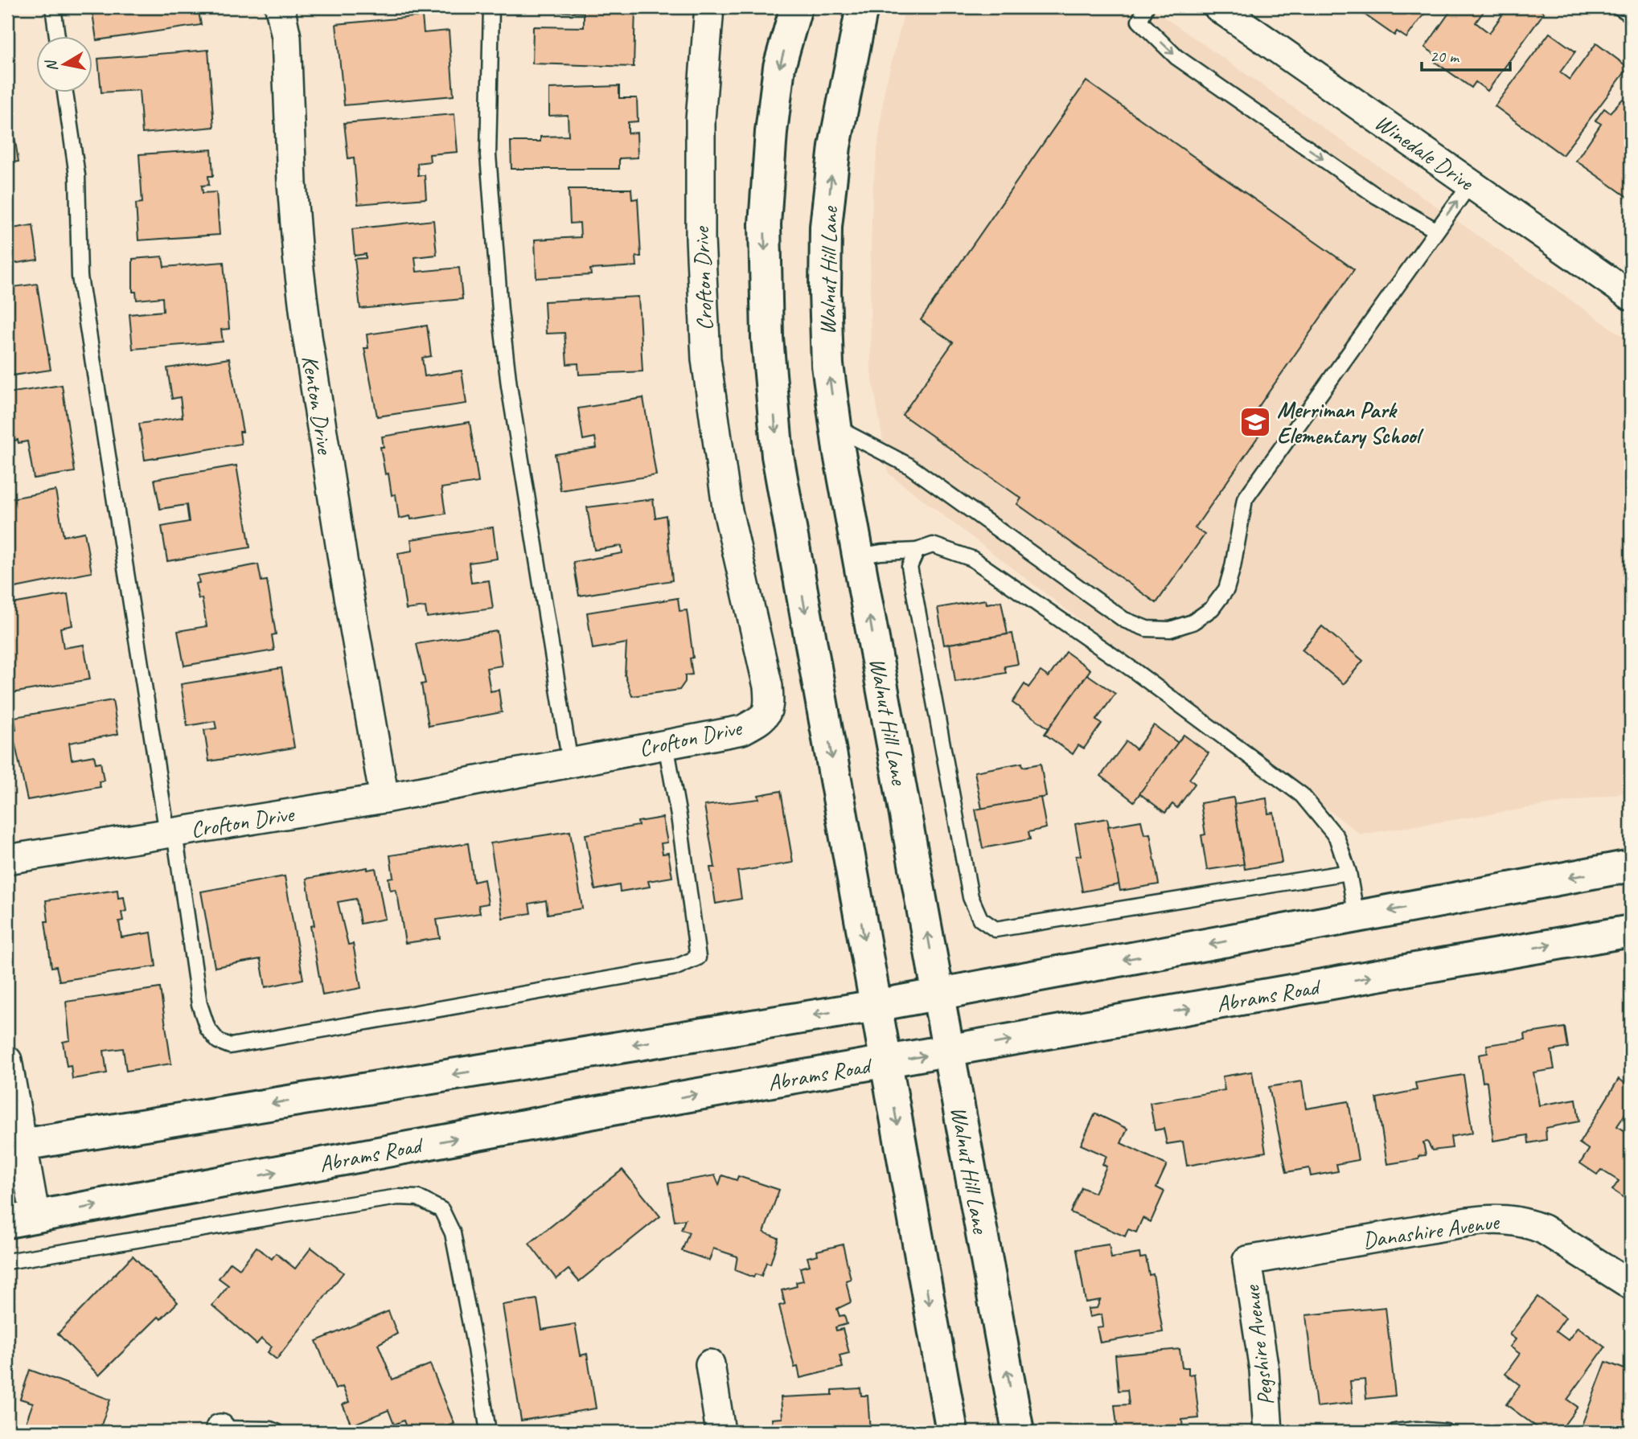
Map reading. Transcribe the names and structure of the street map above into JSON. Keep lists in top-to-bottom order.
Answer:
{
  "streets": {
    "main road": ["Walnut Hill Lane", "Abrams Road"],
    "street": [
      "Winedale Drive",
      "Crofton Drive",
      "Kenton Drive",
      "Danashire Avenue",
      "Pegshire Avenue"
    ]
  },
  "crossings": [
    ["Walnut Hill Lane", "Abrams Road"],
    ["Crofton Drive", "Kenton Drive"],
    ["Danashire Avenue", "Pegshire Avenue"]
  ],
  "places": {
    "school or university": ["Merriman Park Elementary School"]
  },
  "scale_bar": "20 m",
  "north": "left"
}
